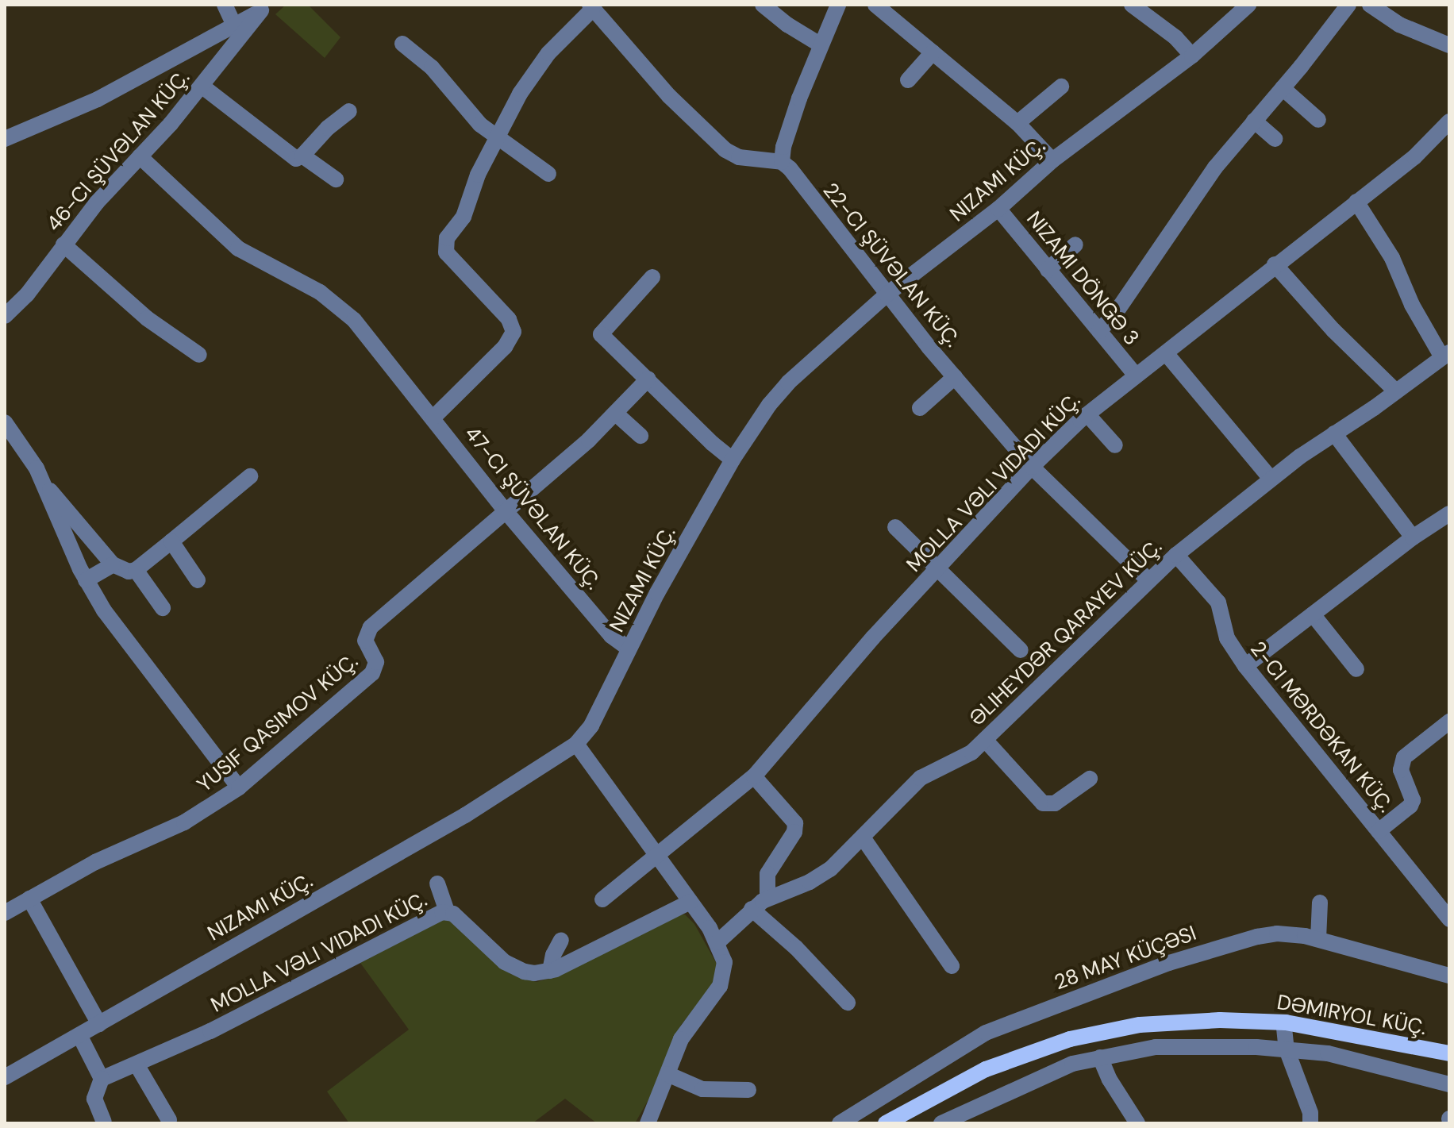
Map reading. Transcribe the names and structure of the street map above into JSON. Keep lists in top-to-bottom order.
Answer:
{
  "streets": {
    "main road": ["DƏMIRYOL KÜÇ."],
    "street": [
      "NIZAMI KÜÇ.",
      "22-CI ŞÜVƏLAN KÜÇ.",
      "NIZAMI DÖNGƏ 3",
      "MOLLA VƏLI VIDADI KÜÇ.",
      "47-CI ŞÜVƏLAN KÜÇ.",
      "ƏLIHEYDƏR QARAYEV KÜÇ.",
      "2-CI MƏRDƏKAN KÜÇ.",
      "28 MAY KÜÇƏSI"
    ]
  },
  "crossings": [
    ["NIZAMI KÜÇ.", "22-CI ŞÜVƏLAN KÜÇ."],
    ["NIZAMI KÜÇ.", "NIZAMI DÖNGƏ 3"],
    ["NIZAMI KÜÇ.", "47-CI ŞÜVƏLAN KÜÇ."],
    ["22-CI ŞÜVƏLAN KÜÇ.", "MOLLA VƏLI VIDADI KÜÇ."],
    ["22-CI ŞÜVƏLAN KÜÇ.", "ƏLIHEYDƏR QARAYEV KÜÇ."],
    ["NIZAMI DÖNGƏ 3", "MOLLA VƏLI VIDADI KÜÇ."],
    ["ƏLIHEYDƏR QARAYEV KÜÇ.", "2-CI MƏRDƏKAN KÜÇ."]
  ]
}
